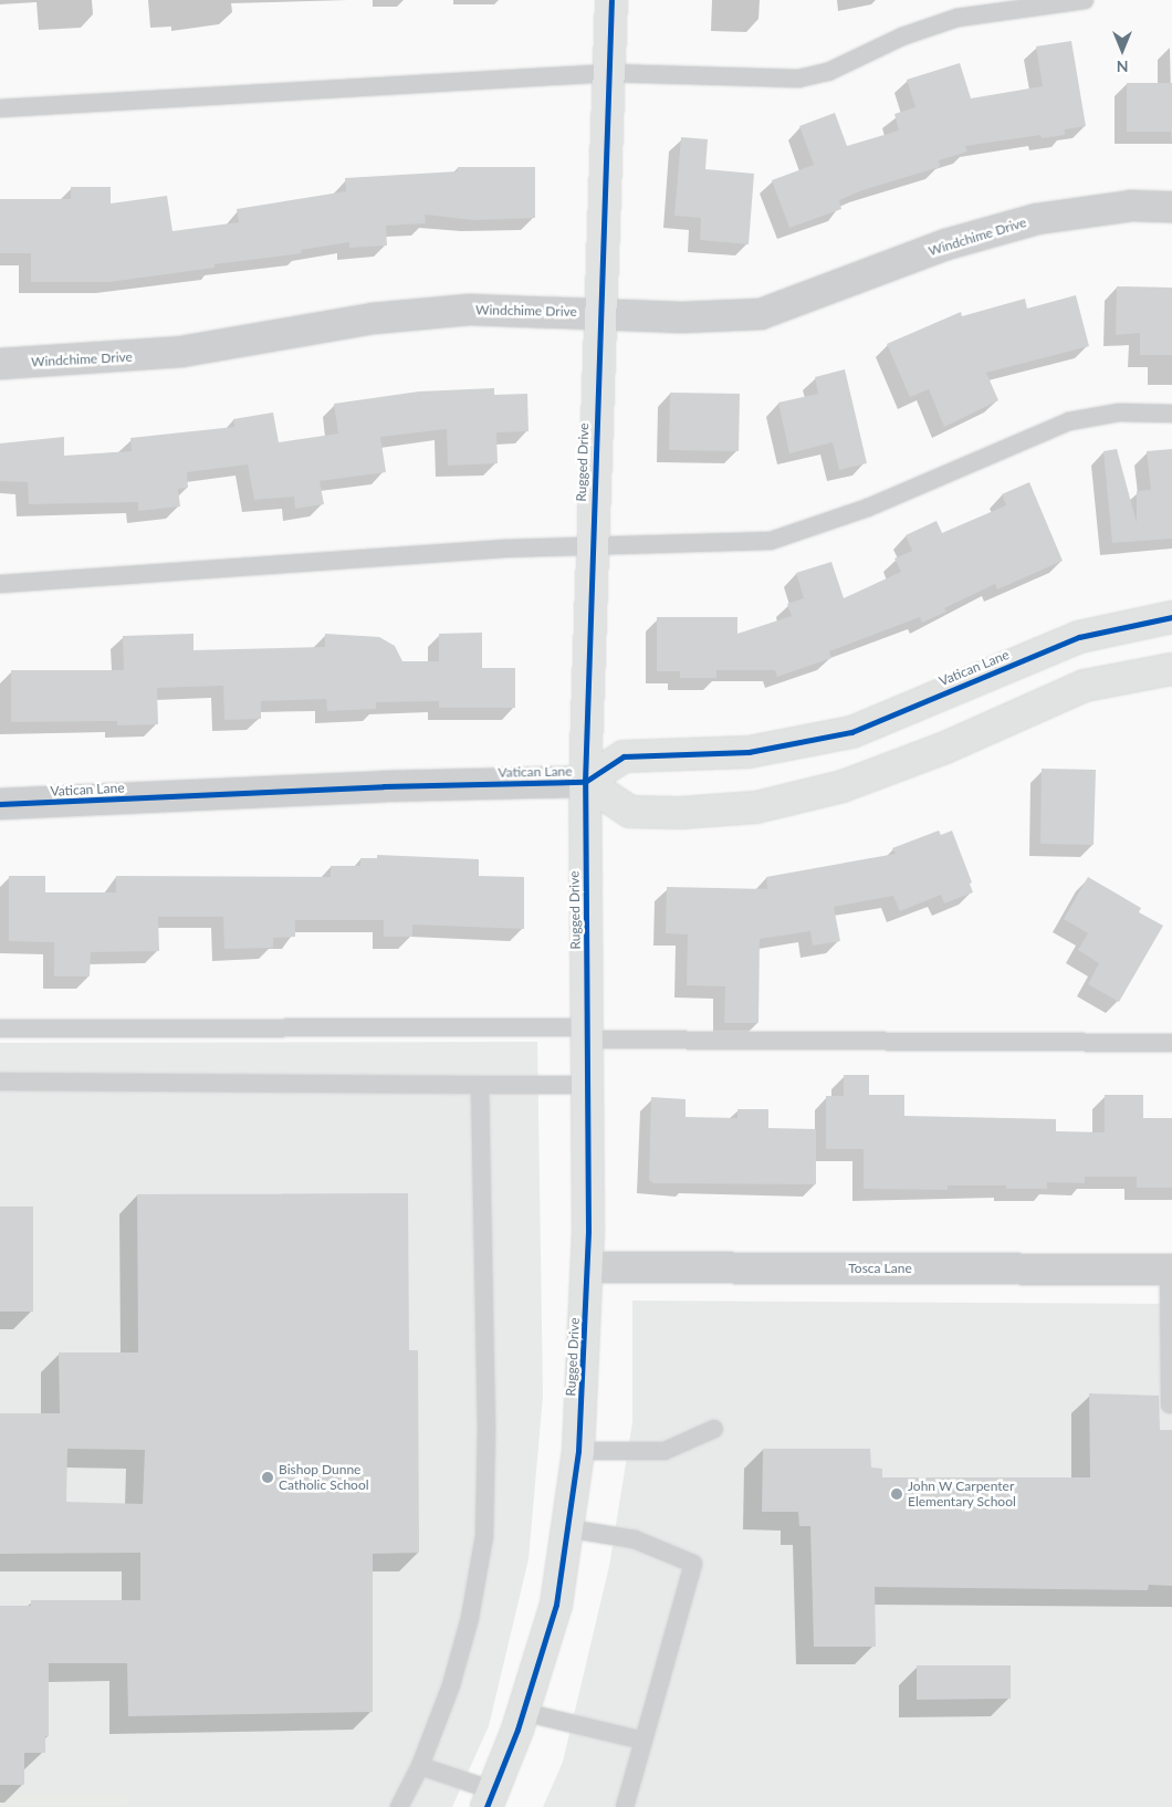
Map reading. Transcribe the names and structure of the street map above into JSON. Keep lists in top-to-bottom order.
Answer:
{
  "streets": {
    "street": [
      "Windchime Drive",
      "Rugged Drive",
      "Vatican Lane",
      "Tosca Lane"
    ]
  },
  "crossings": [
    ["Windchime Drive", "Rugged Drive"],
    ["Rugged Drive", "Vatican Lane"],
    ["Rugged Drive", "Tosca Lane"]
  ],
  "places": ["Bishop Dunne Catholic School", "John W Carpenter Elementary School"],
  "north": "bottom"
}
